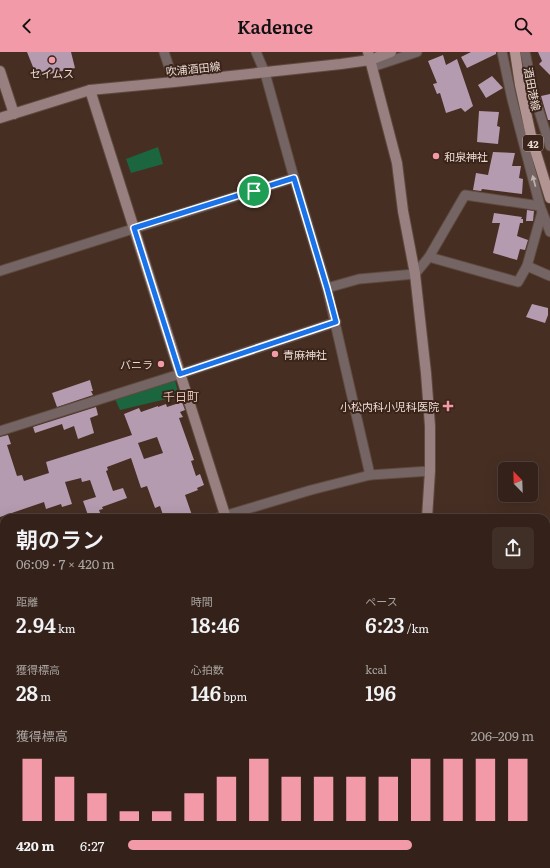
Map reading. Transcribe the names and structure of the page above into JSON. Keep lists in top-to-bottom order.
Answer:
{
  "streets": {
    "main road": ["酒田港線", "42"],
    "street": ["吹浦酒田線"]
  },
  "districts": ["千日町"],
  "places": {
    "other": [
      "セイムス",
      "和泉神社",
      "青麻神社",
      "バニラ"
    ],
    "health": ["小松内科小児科医院"]
  },
  "north": "top left",
  "page": {
    "header": "Kadence",
    "heading": ["朝のラン", "06:09 · 7 × 420 m"],
    "stats": [
      ["距離", "2.94 km"],
      ["時間", "18:46"],
      ["ペース", "6:23 /km"],
      ["獲得標高", "28 m"],
      ["心拍数", "146 bpm"],
      ["kcal", "196"]
    ],
    "chart": ["獲得標高", "206–209 m"],
    "list": [
      {
        "name": "420 m",
        "note": "6:27"
      }
    ]
  }
}
